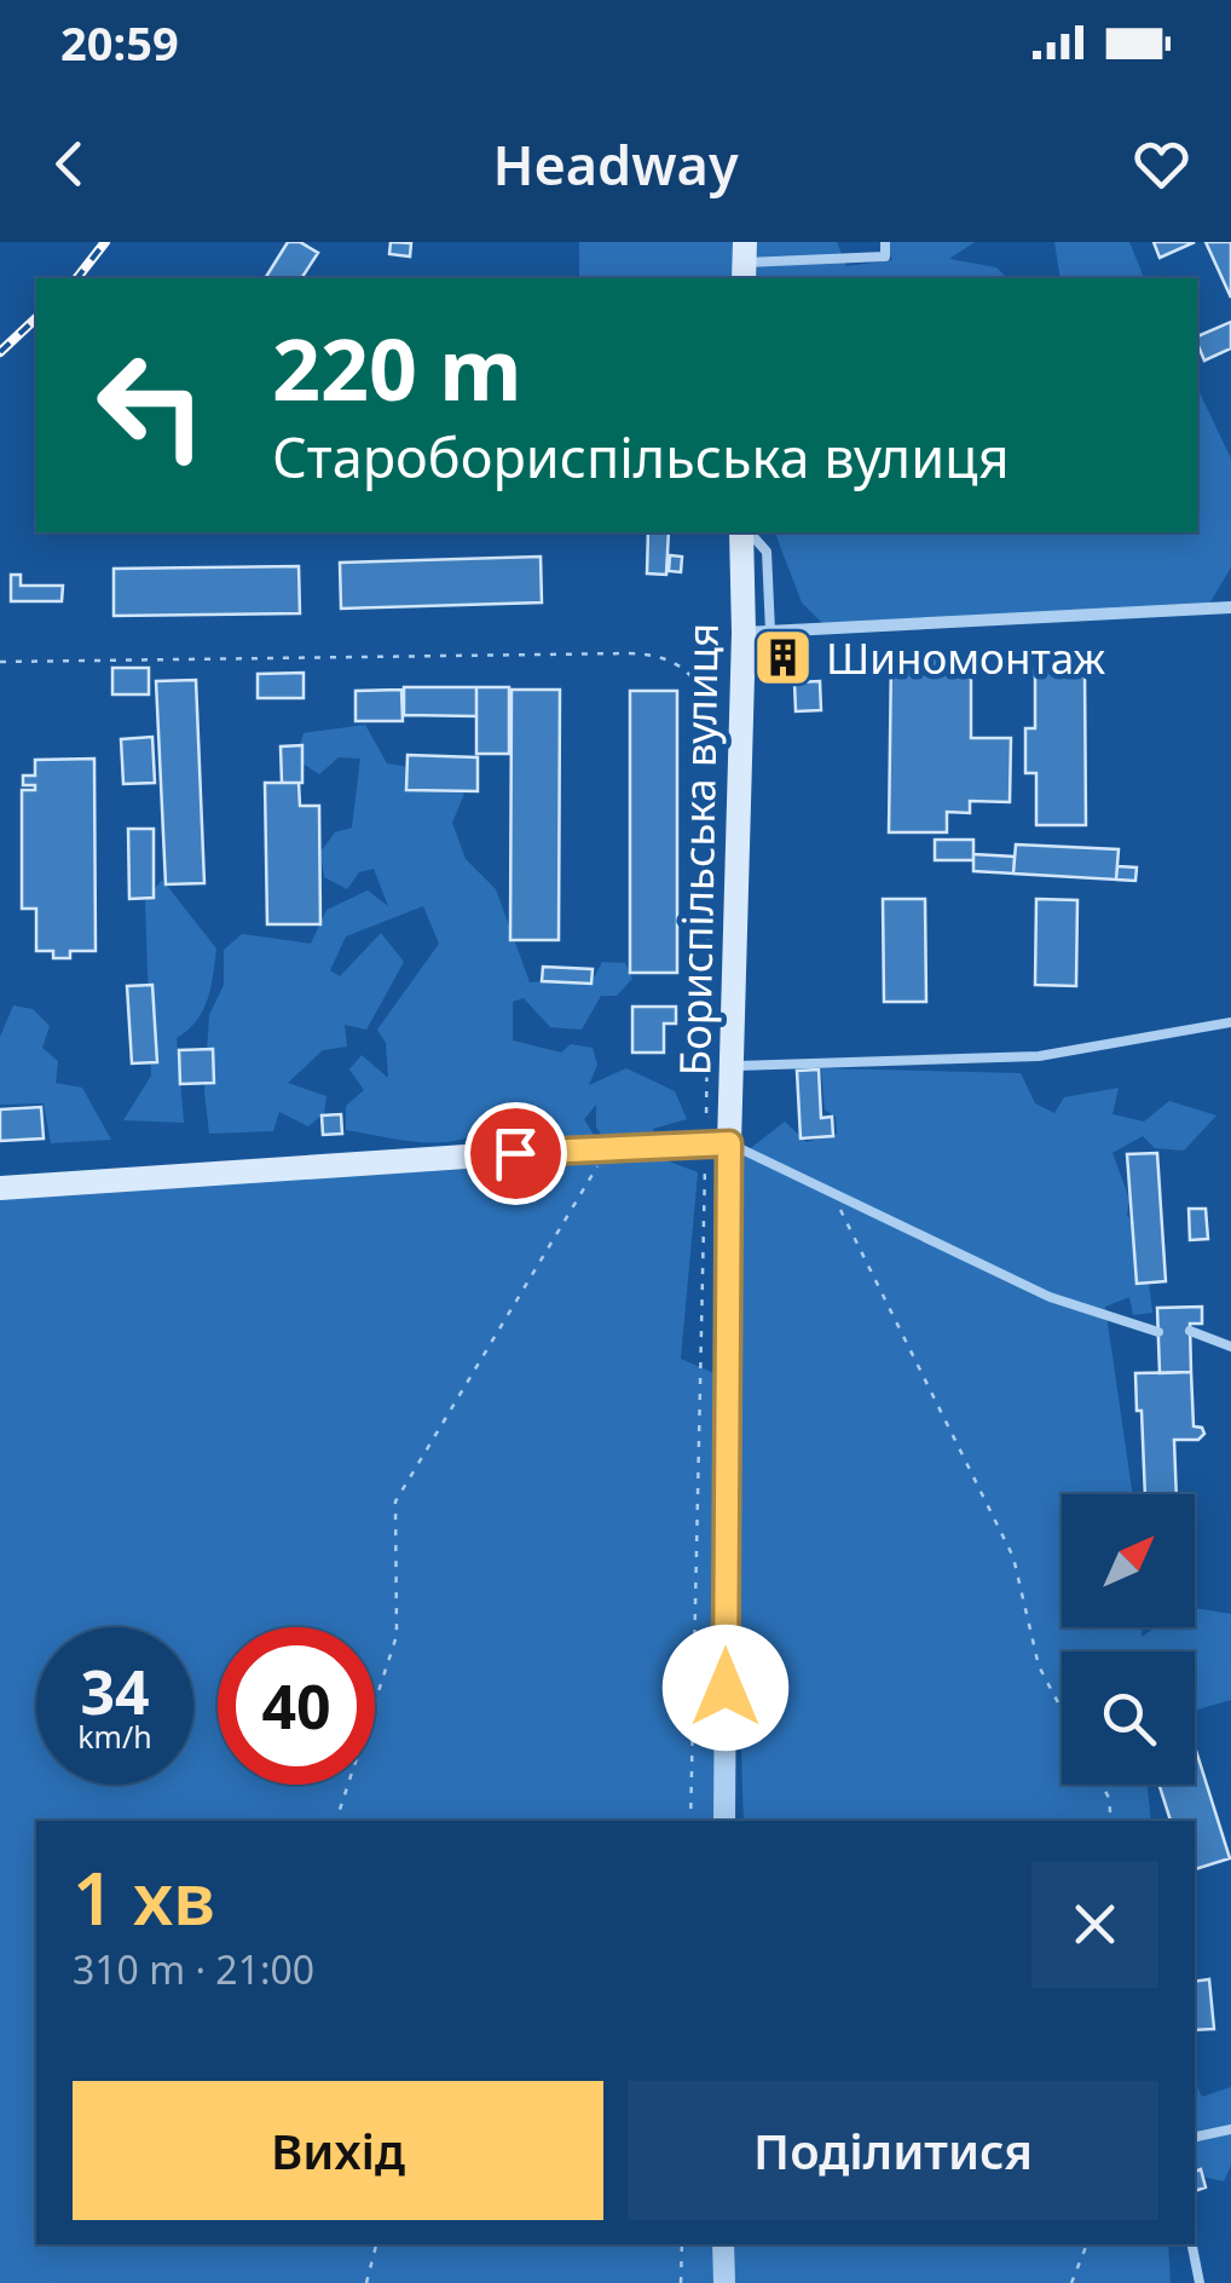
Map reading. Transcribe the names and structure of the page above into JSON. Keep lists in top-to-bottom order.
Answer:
{
  "streets": {
    "main road": ["Бориспільська вулиця"]
  },
  "places": {
    "building": ["Шиномонтаж"]
  },
  "north": "top right",
  "page": {
    "status": "20:59",
    "header": "Headway",
    "turn": ["220 m", "Старобориспільська вулиця"],
    "speed": "34 km/h",
    "limit": "40",
    "heading": ["1 хв", "310 m · 21:00"],
    "buttons": ["Вихід", "Поділитися"]
  }
}
